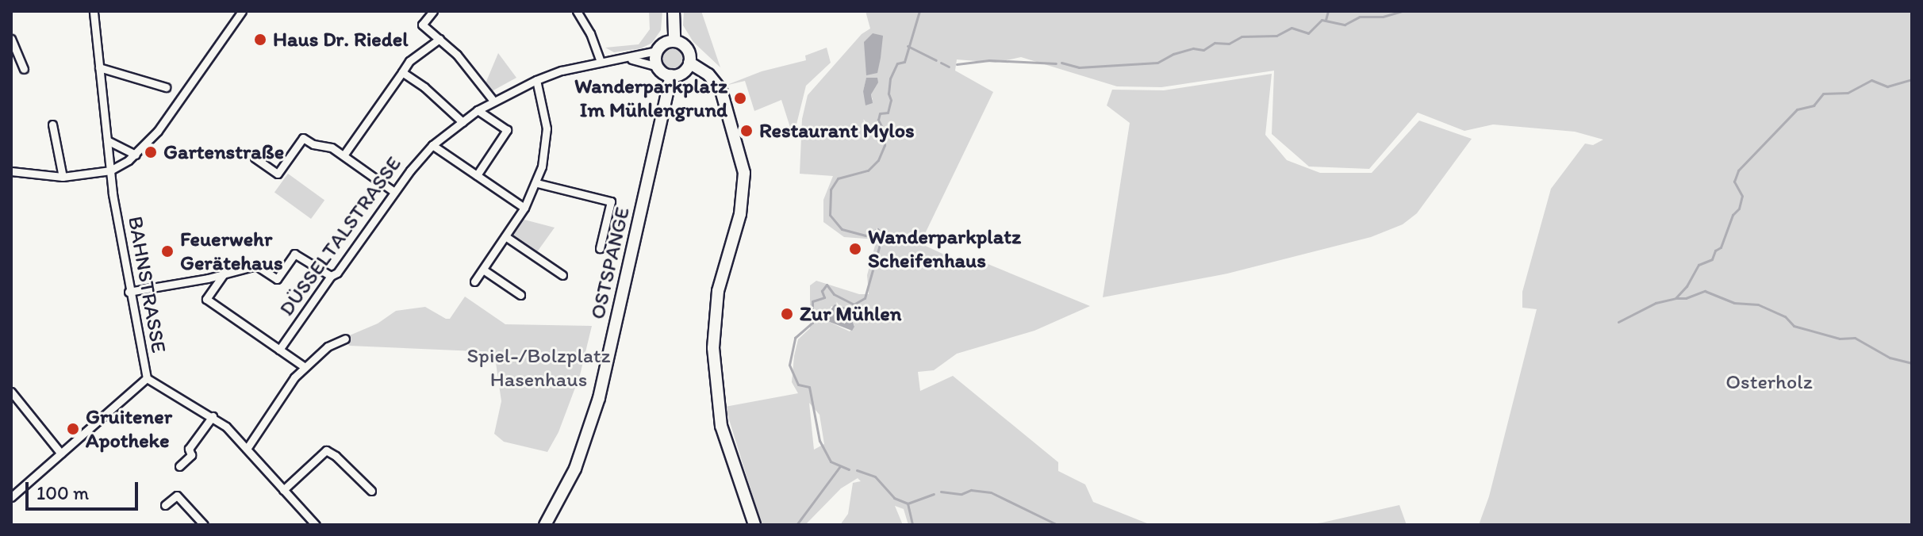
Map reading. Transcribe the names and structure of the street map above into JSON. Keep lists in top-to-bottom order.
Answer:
{
  "streets": {
    "main road": ["OSTSPANGE"],
    "street": ["DÜSSELTALSTRASSE", "BAHNSTRASSE"]
  },
  "crossings": [
    ["DÜSSELTALSTRASSE", "OSTSPANGE"]
  ],
  "parks": ["Spiel-/Bolzplatz Hasenhaus", "Osterholz"],
  "places": [
    "Haus Dr. Riedel",
    "Wanderparkplatz Im Mühlengrund",
    "Restaurant Mylos",
    "Gartenstraße",
    "Wanderparkplatz Scheifenhaus",
    "Feuerwehr Gerätehaus",
    "Zur Mühlen",
    "Gruitener Apotheke"
  ],
  "scale_bar": "100 m"
}
